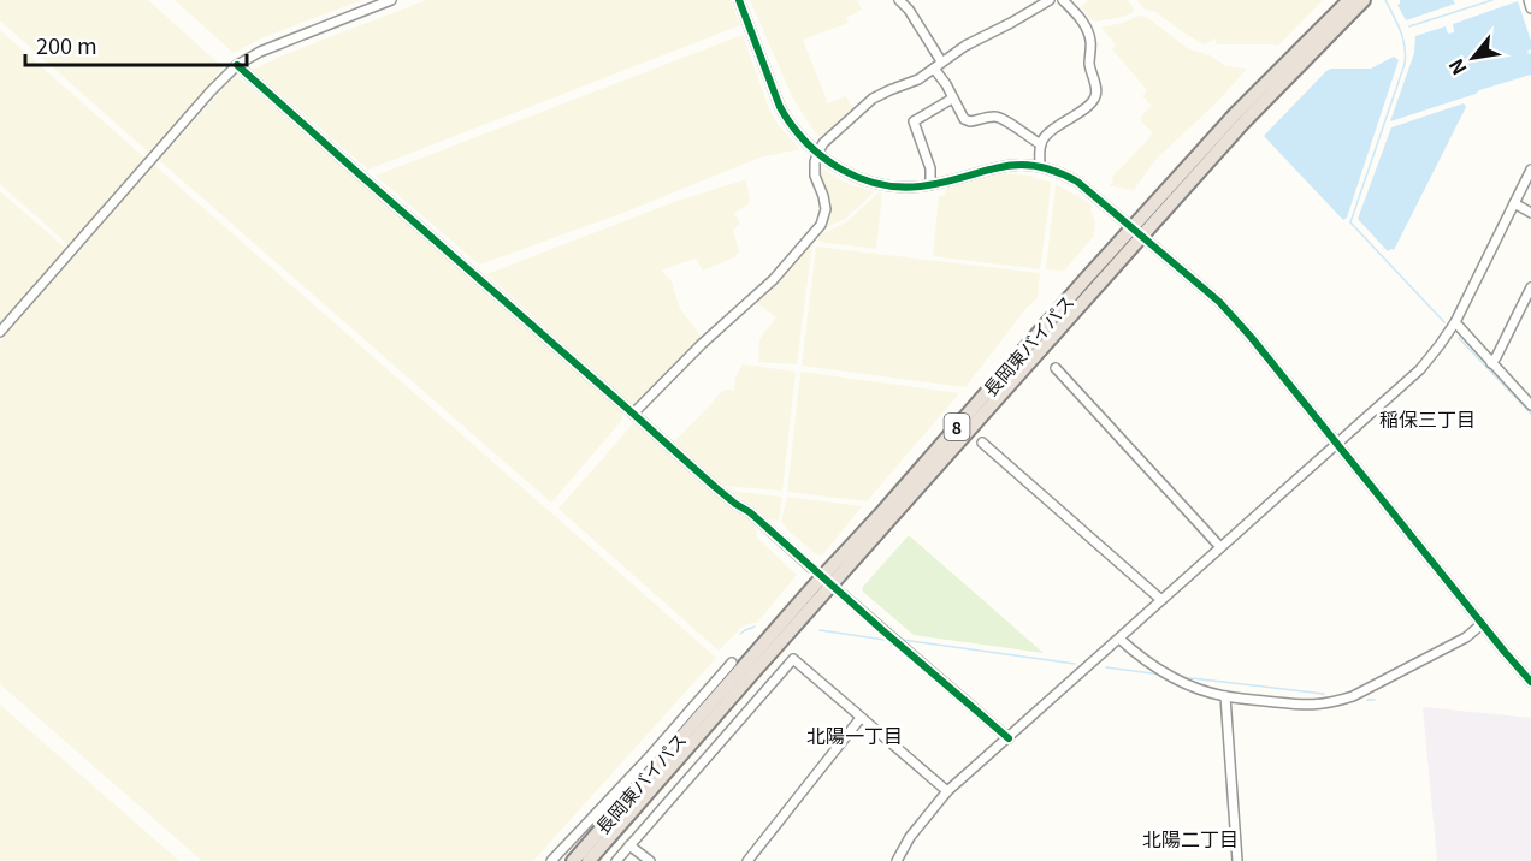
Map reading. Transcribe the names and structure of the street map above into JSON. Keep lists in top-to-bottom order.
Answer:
{
  "streets": {
    "highway": ["長岡東バイパス", "8"]
  },
  "districts": ["稲保三丁目", "北陽一丁目", "北陽二丁目"],
  "scale_bar": "200 m",
  "north": "bottom left"
}
